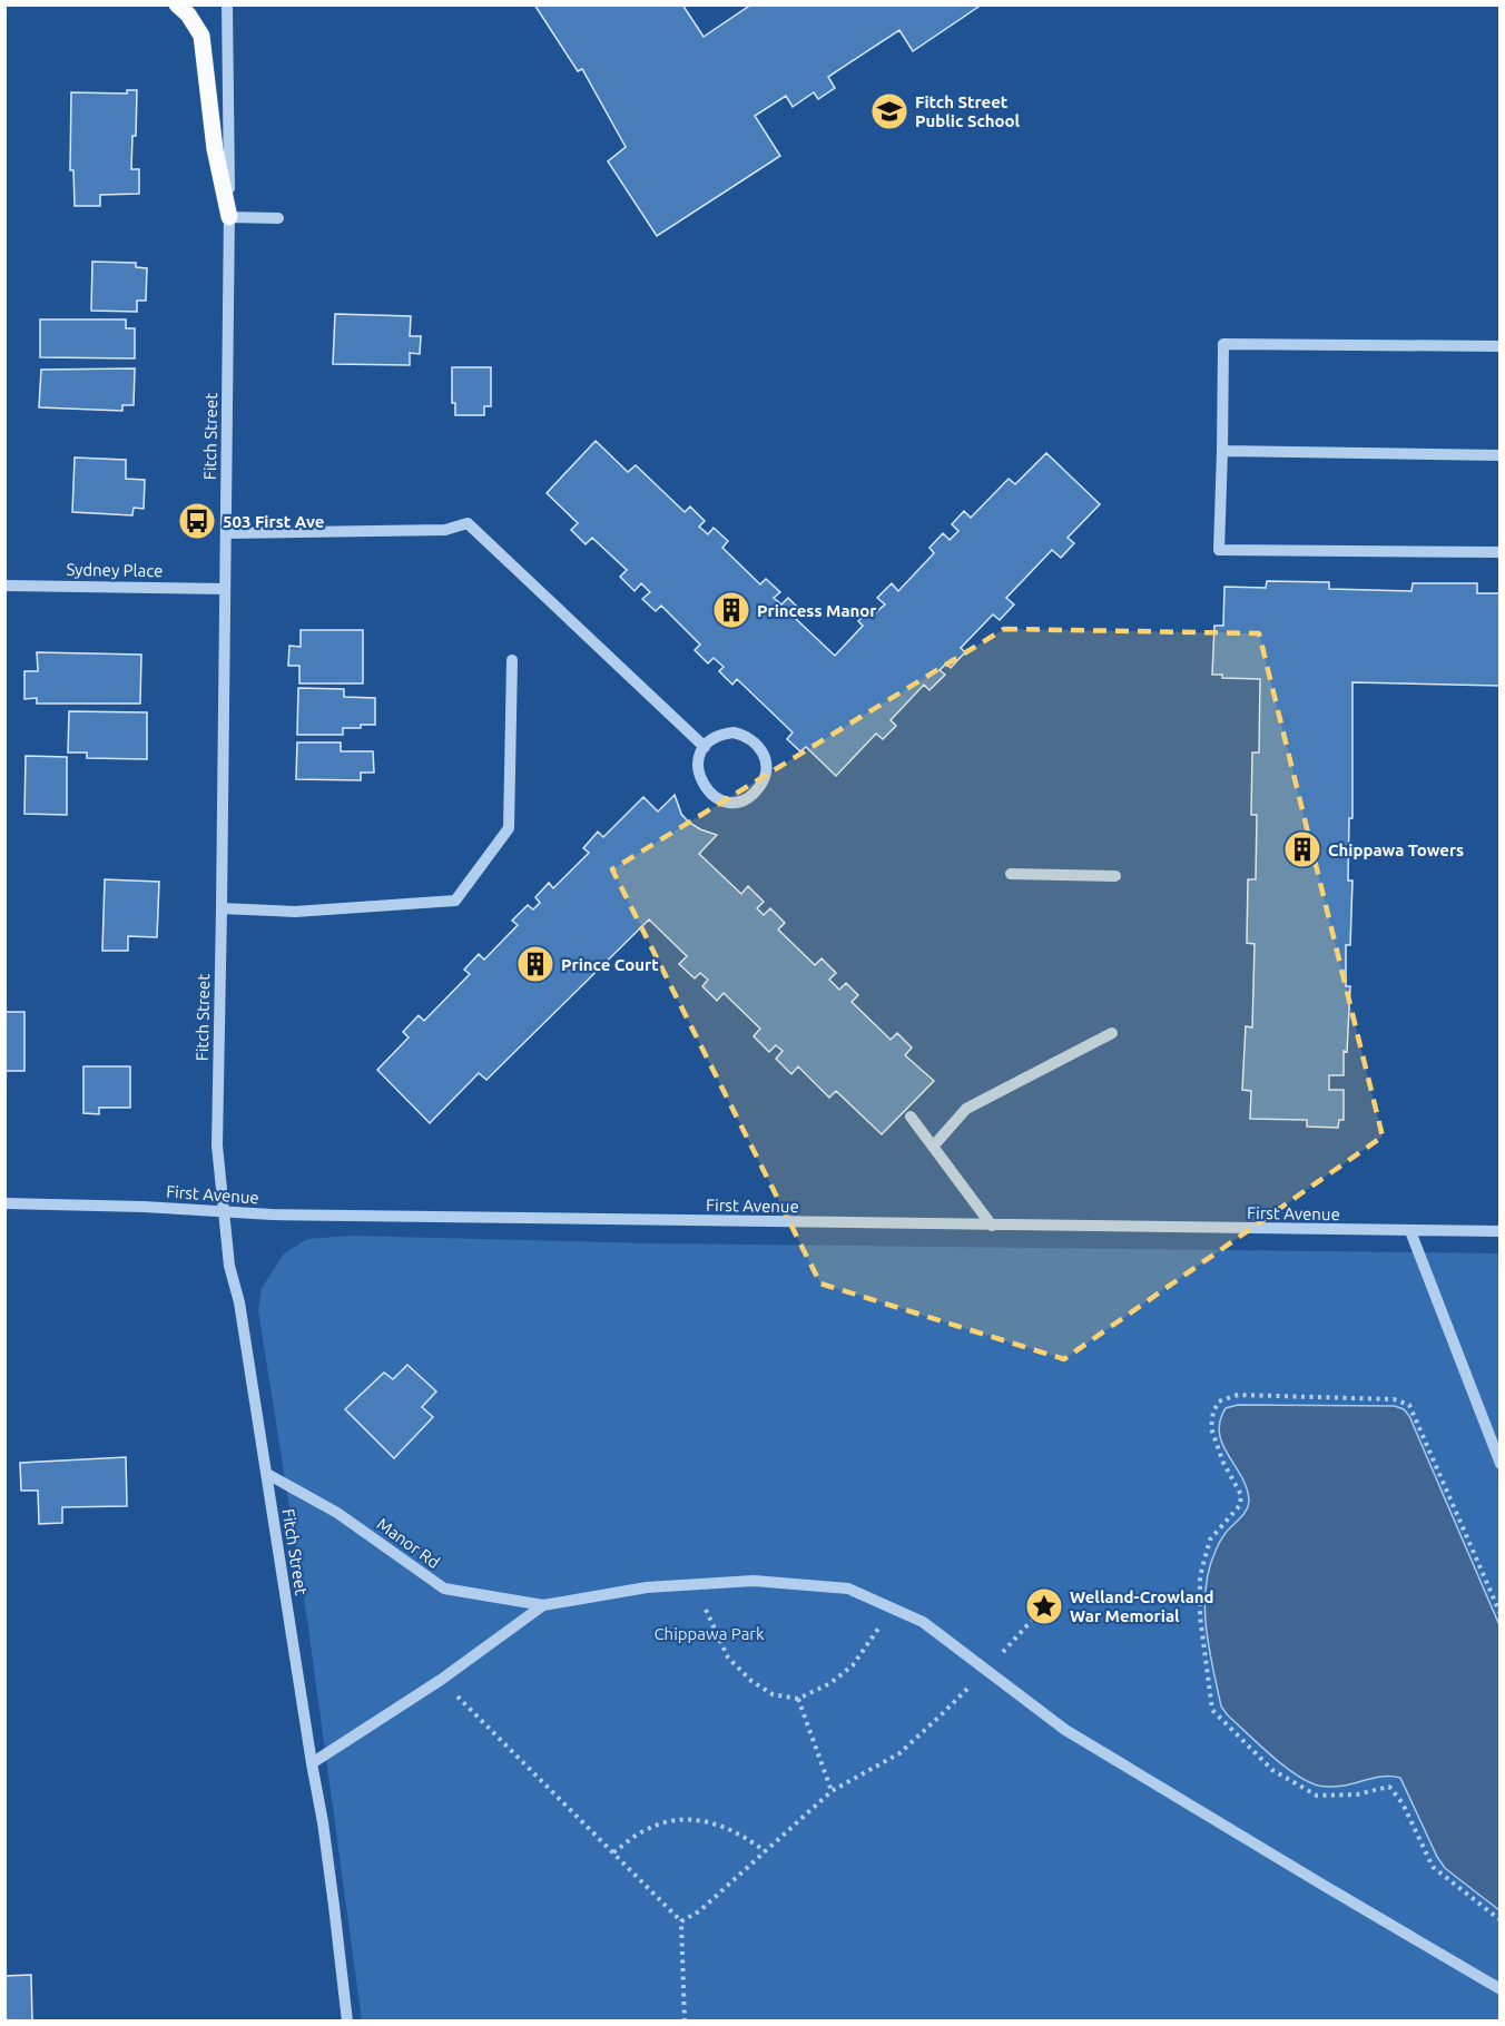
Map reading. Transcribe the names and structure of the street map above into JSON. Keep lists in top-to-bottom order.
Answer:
{
  "streets": {
    "street": [
      "Fitch Street",
      "Sydney Place",
      "First Avenue",
      "Manor Rd"
    ]
  },
  "crossings": [
    ["Fitch Street", "Sydney Place"],
    ["Fitch Street", "First Avenue"],
    ["Fitch Street", "Manor Rd"]
  ],
  "parks": ["Chippawa Park"],
  "places": {
    "school or university": ["Fitch Street Public School"],
    "bus stop": ["503 First Ave"],
    "building": ["Princess Manor", "Chippawa Towers", "Prince Court"],
    "place": ["Welland-Crowland War Memorial"]
  }
}
